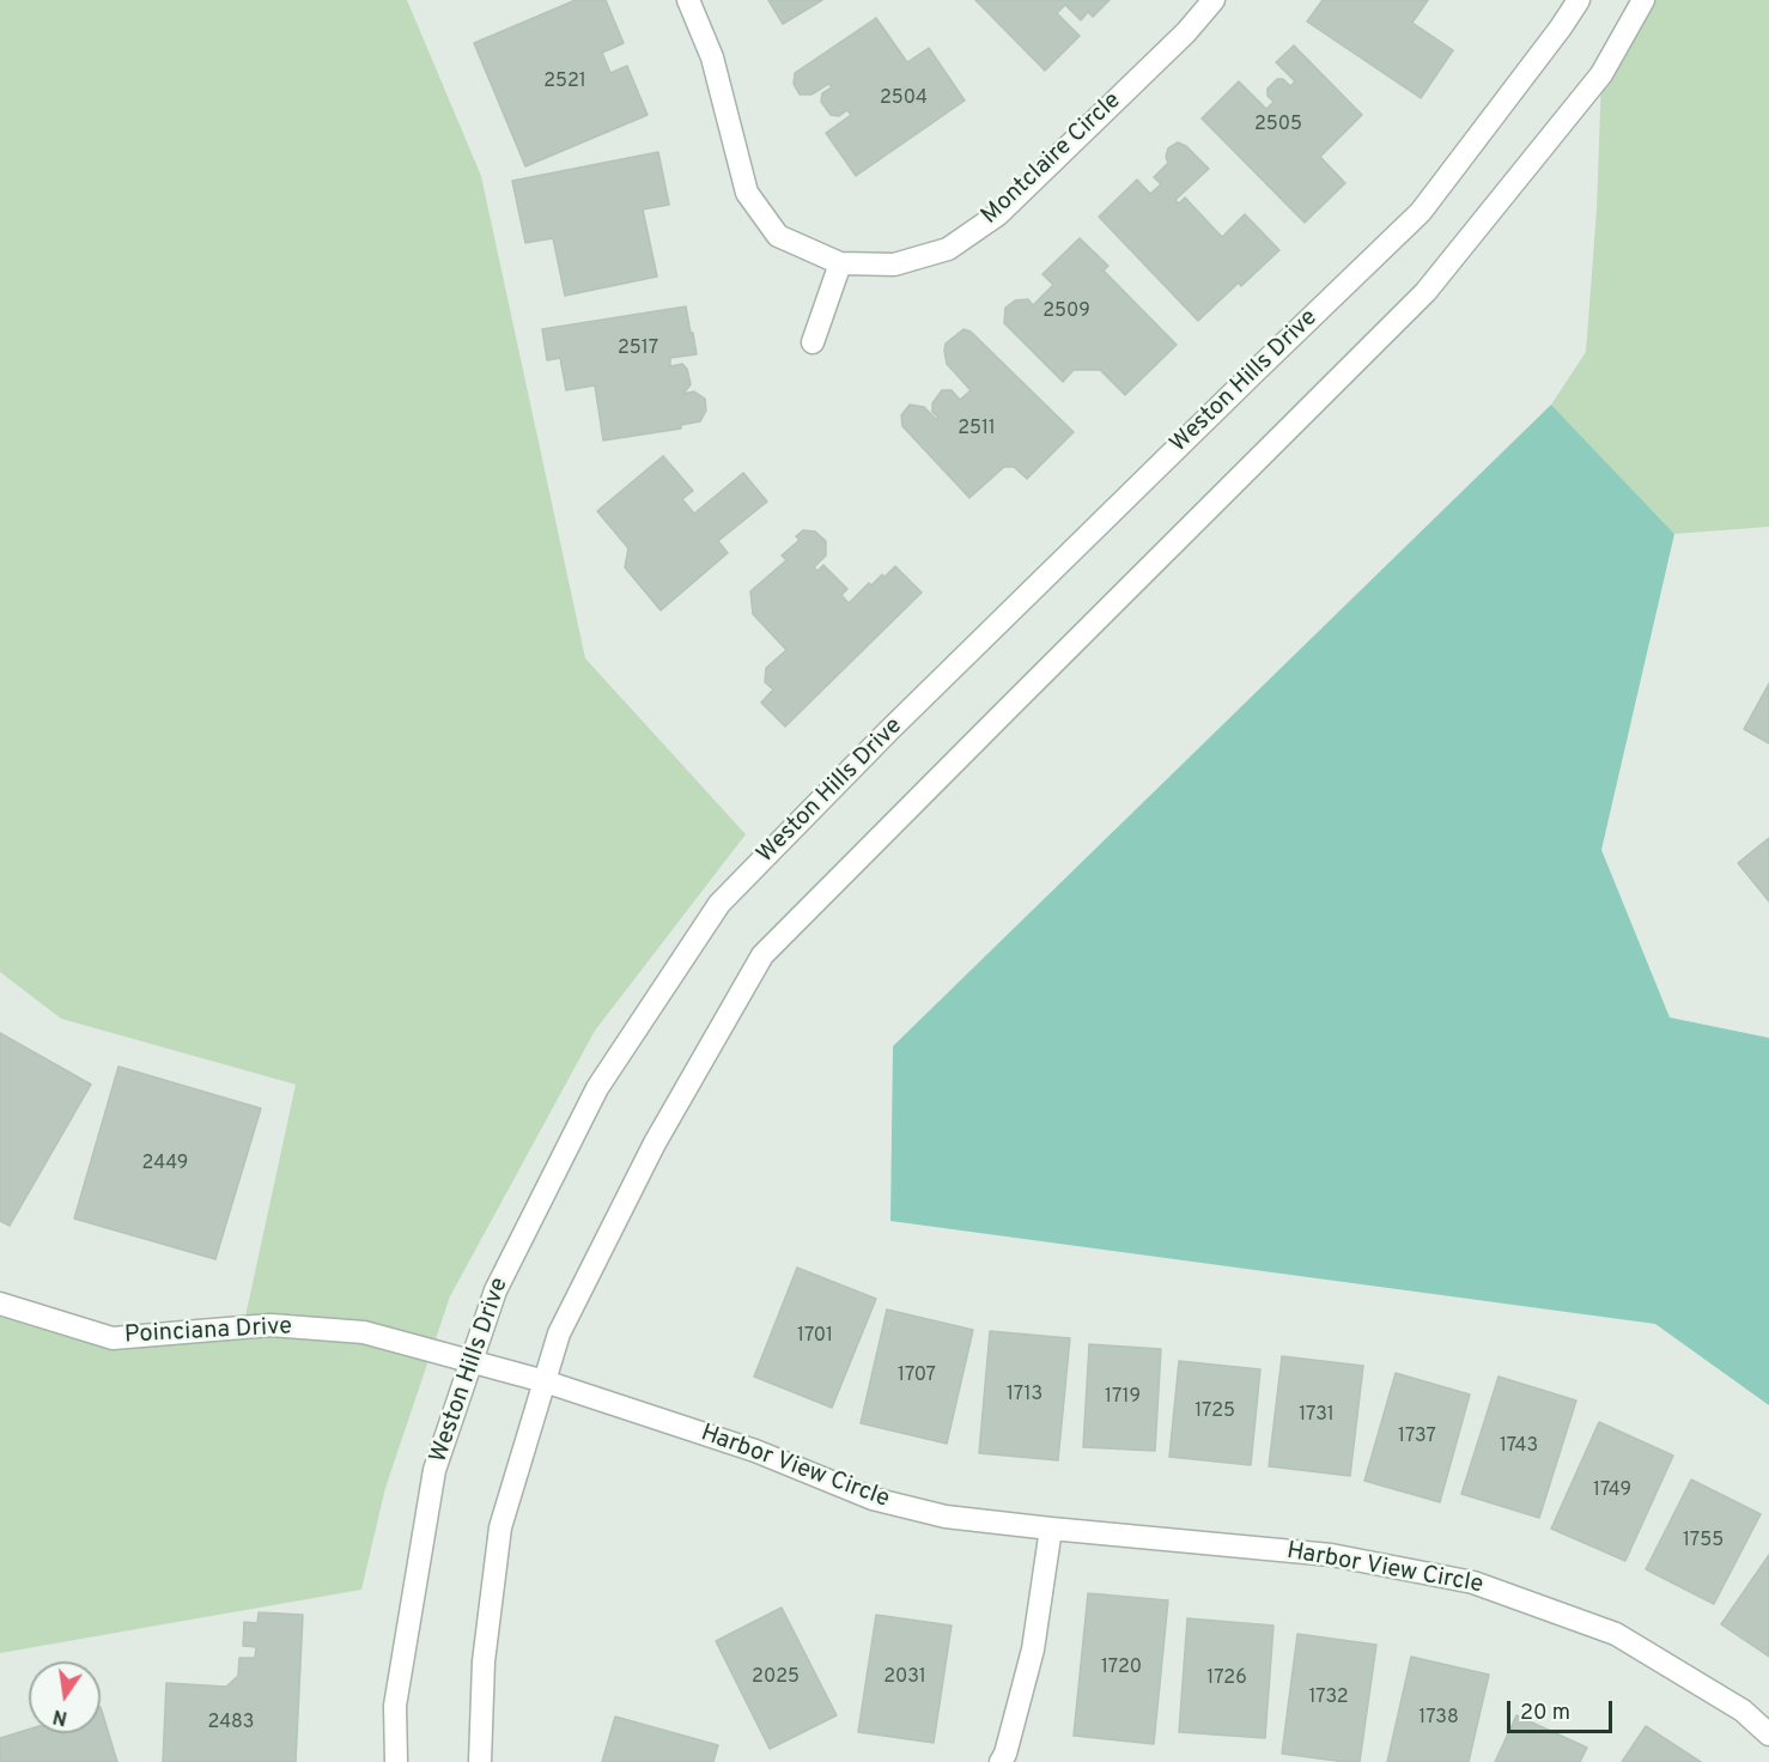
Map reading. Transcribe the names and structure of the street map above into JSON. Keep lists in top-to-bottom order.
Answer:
{
  "streets": {
    "street": [
      "Montclaire Circle",
      "Weston Hills Drive",
      "Poinciana Drive",
      "Harbor View Circle"
    ]
  },
  "crossings": [
    ["Weston Hills Drive", "Poinciana Drive"],
    ["Poinciana Drive", "Harbor View Circle"]
  ],
  "house_numbers": [
    "2521",
    "2504",
    "2505",
    "2509",
    "2517",
    "2511",
    "2449",
    "1701",
    "1707",
    "1713",
    "1719",
    "1725",
    "1731",
    "1737",
    "1743",
    "1749",
    "1755",
    "1720",
    "2025",
    "2031",
    "1726",
    "1732",
    "1738",
    "2483"
  ],
  "scale_bar": "20 m",
  "north": "bottom"
}
